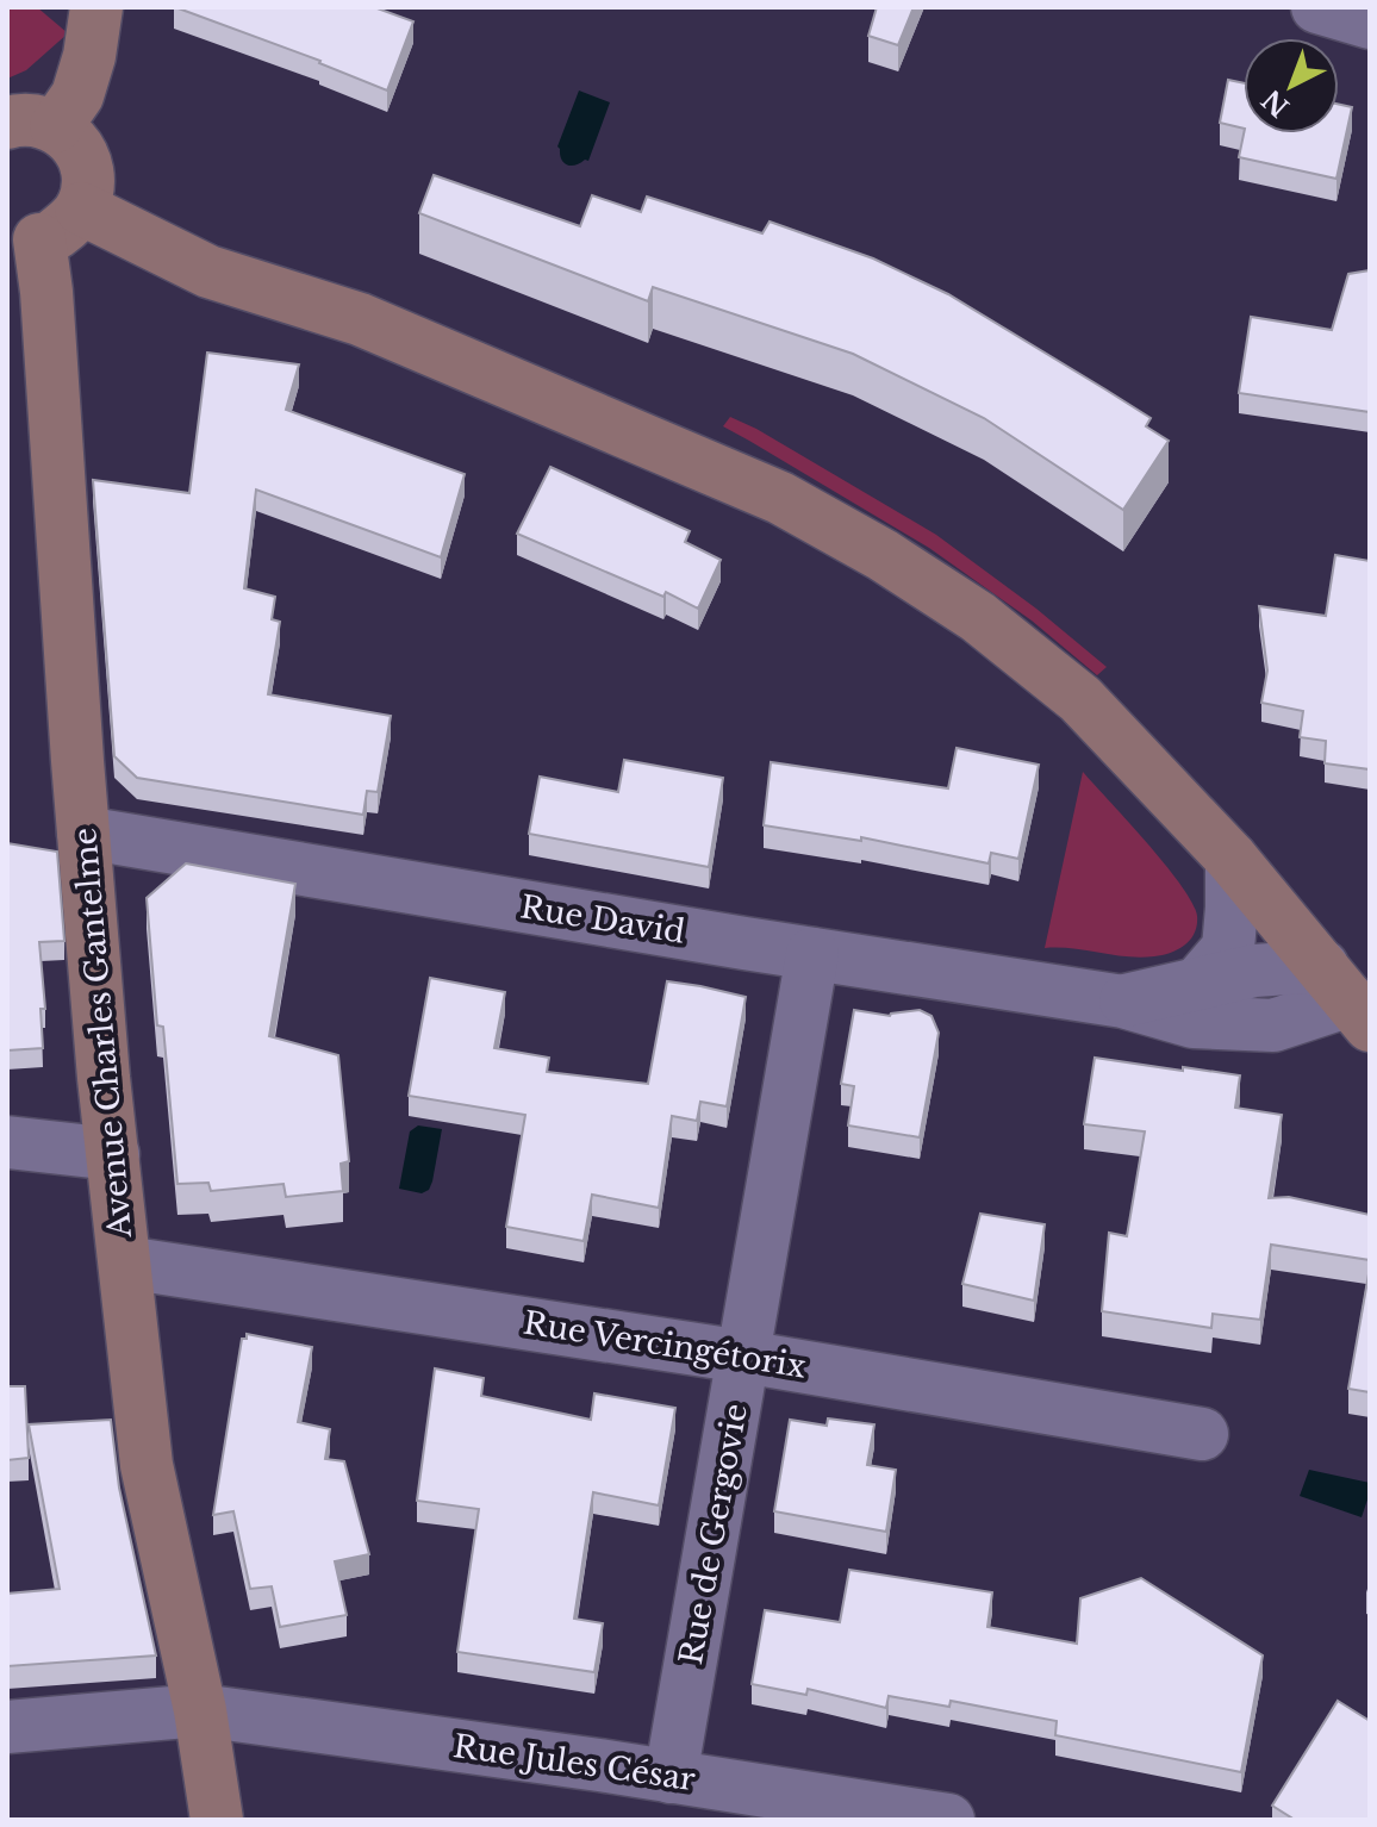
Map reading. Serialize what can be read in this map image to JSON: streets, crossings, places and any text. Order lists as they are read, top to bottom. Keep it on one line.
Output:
{"streets":{"street":["Rue David","Avenue Charles Gantelme","Rue Vercingétorix","Rue de Gergovie","Rue Jules César"]},"crossings":[["Rue David","Avenue Charles Gantelme"],["Rue David","Rue de Gergovie"],["Avenue Charles Gantelme","Rue Vercingétorix"],["Avenue Charles Gantelme","Rue Jules César"],["Rue Vercingétorix","Rue de Gergovie"],["Rue de Gergovie","Rue Jules César"]],"north":"bottom left"}
